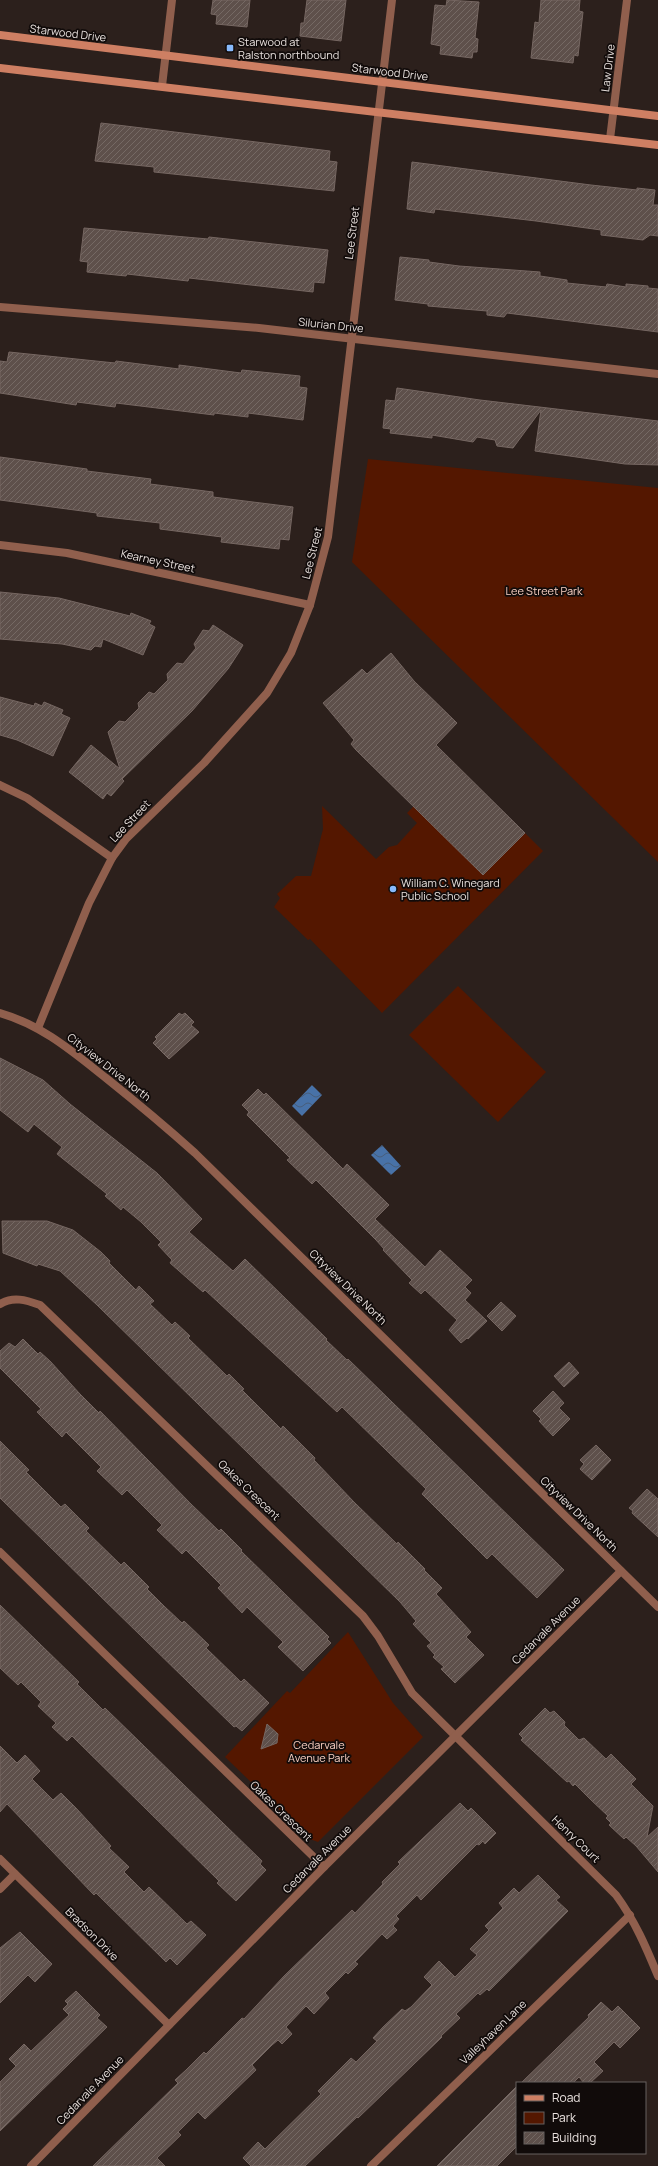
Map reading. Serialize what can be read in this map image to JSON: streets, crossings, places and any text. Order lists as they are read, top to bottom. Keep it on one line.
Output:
{"streets":{"street":["Starwood Drive","Law Drive","Lee Street","Silurian Drive","Kearney Street","Cityview Drive North","Oakes Crescent","Cedarvale Avenue","Henry Court","Bradson Drive","Valleyhaven Lane"]},"crossings":[["Starwood Drive","Law Drive"],["Starwood Drive","Lee Street"],["Lee Street","Silurian Drive"],["Lee Street","Kearney Street"],["Lee Street","Cityview Drive North"],["Cityview Drive North","Cedarvale Avenue"],["Oakes Crescent","Cedarvale Avenue"],["Oakes Crescent","Henry Court"],["Cedarvale Avenue","Henry Court"],["Cedarvale Avenue","Bradson Drive"],["Henry Court","Valleyhaven Lane"]],"parks":["Lee Street Park","Cedarvale Avenue Park"],"places":{"transit":["Starwood at Ralston northbound"],"other":["William C. Winegard Public School"]},"legend":["Road","Park","Building"]}
